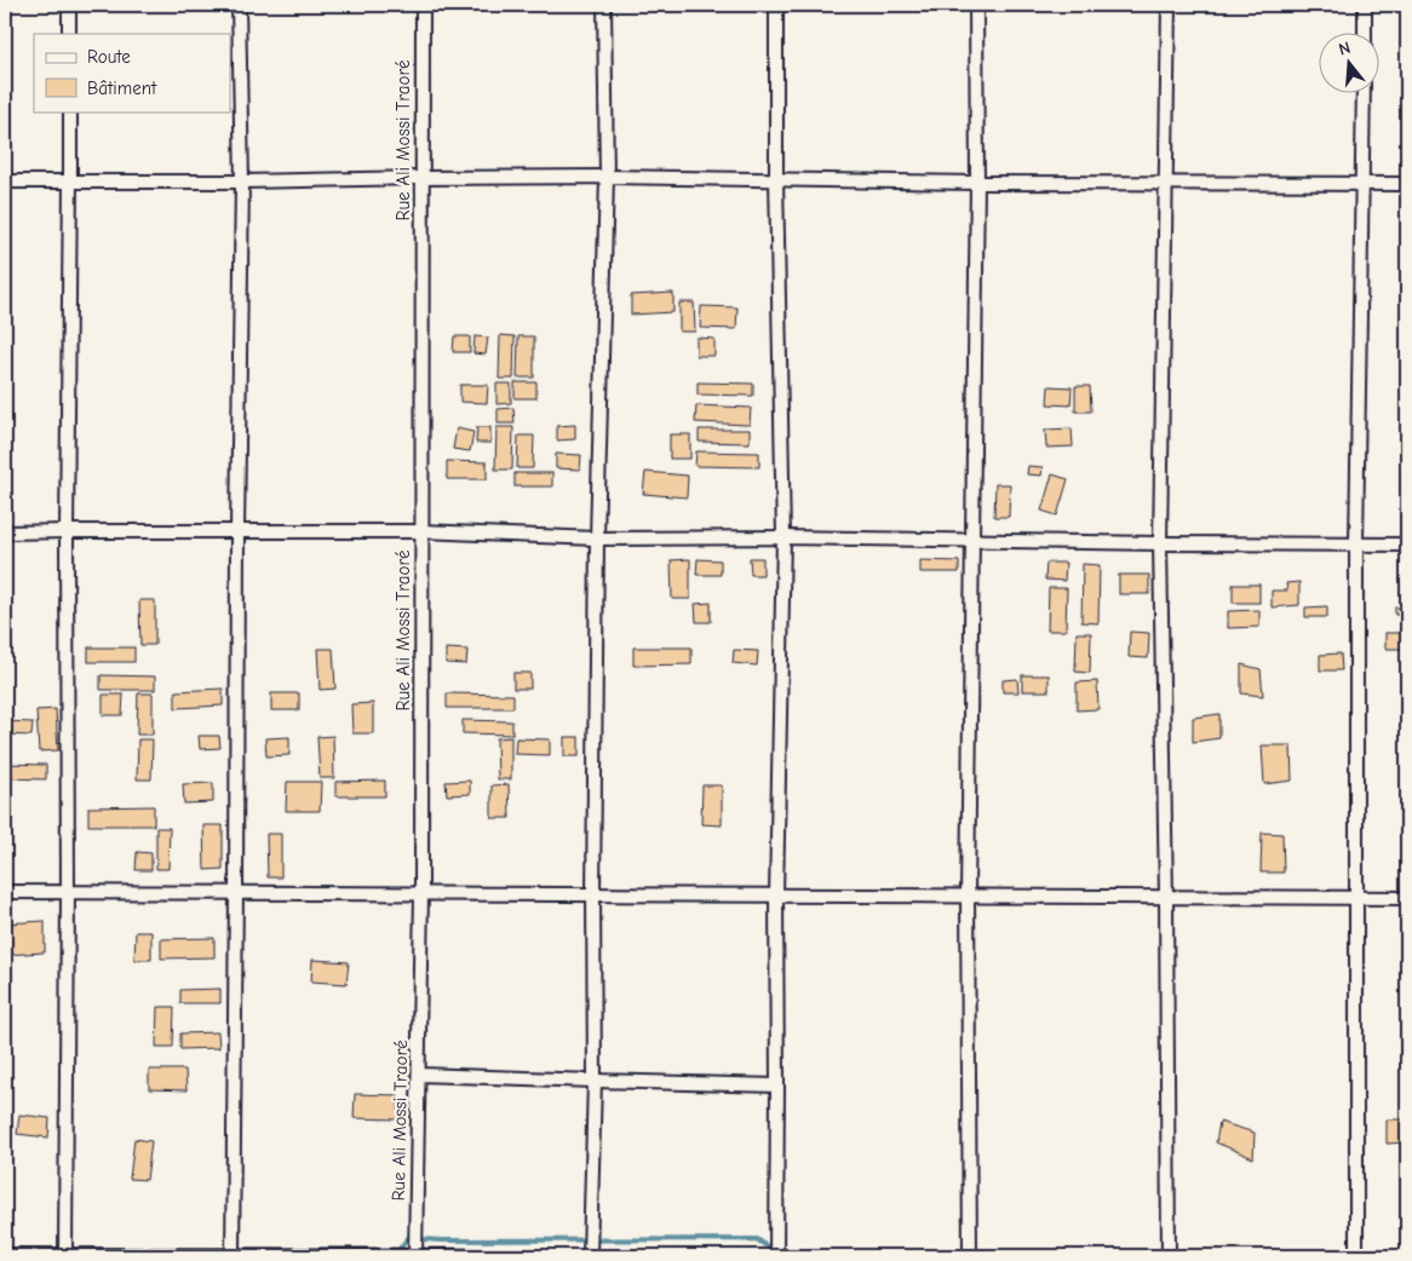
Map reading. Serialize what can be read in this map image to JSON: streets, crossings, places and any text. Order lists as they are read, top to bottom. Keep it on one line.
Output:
{"streets":{"street":["Rue Ali Mossi Traoré"]},"legend":["Route","Bâtiment"],"north":"top"}
